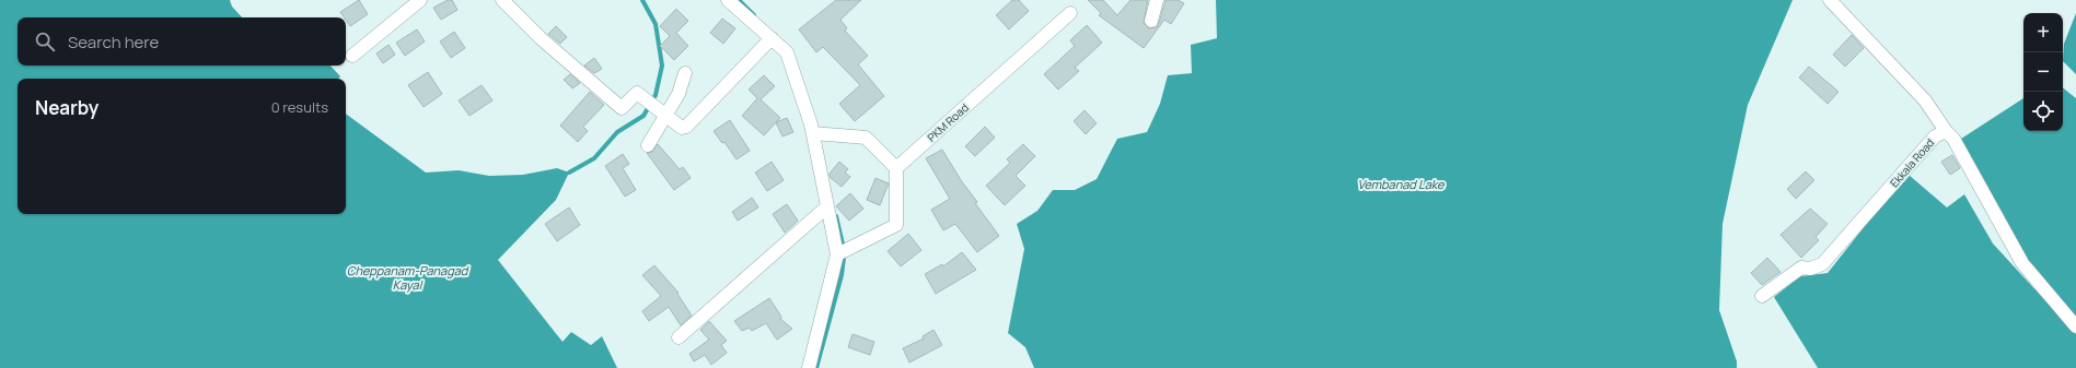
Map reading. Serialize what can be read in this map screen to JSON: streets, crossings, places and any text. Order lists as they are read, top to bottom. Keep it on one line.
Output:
{"streets":{"street":["PKM Road","Ekkala Road"]},"water":["Vembanad Lake","Cheppanam-Panagad Kayal"],"page":{"map_buttons":["+","−"],"search":"Search here","heading":["Nearby","0 results"]}}
